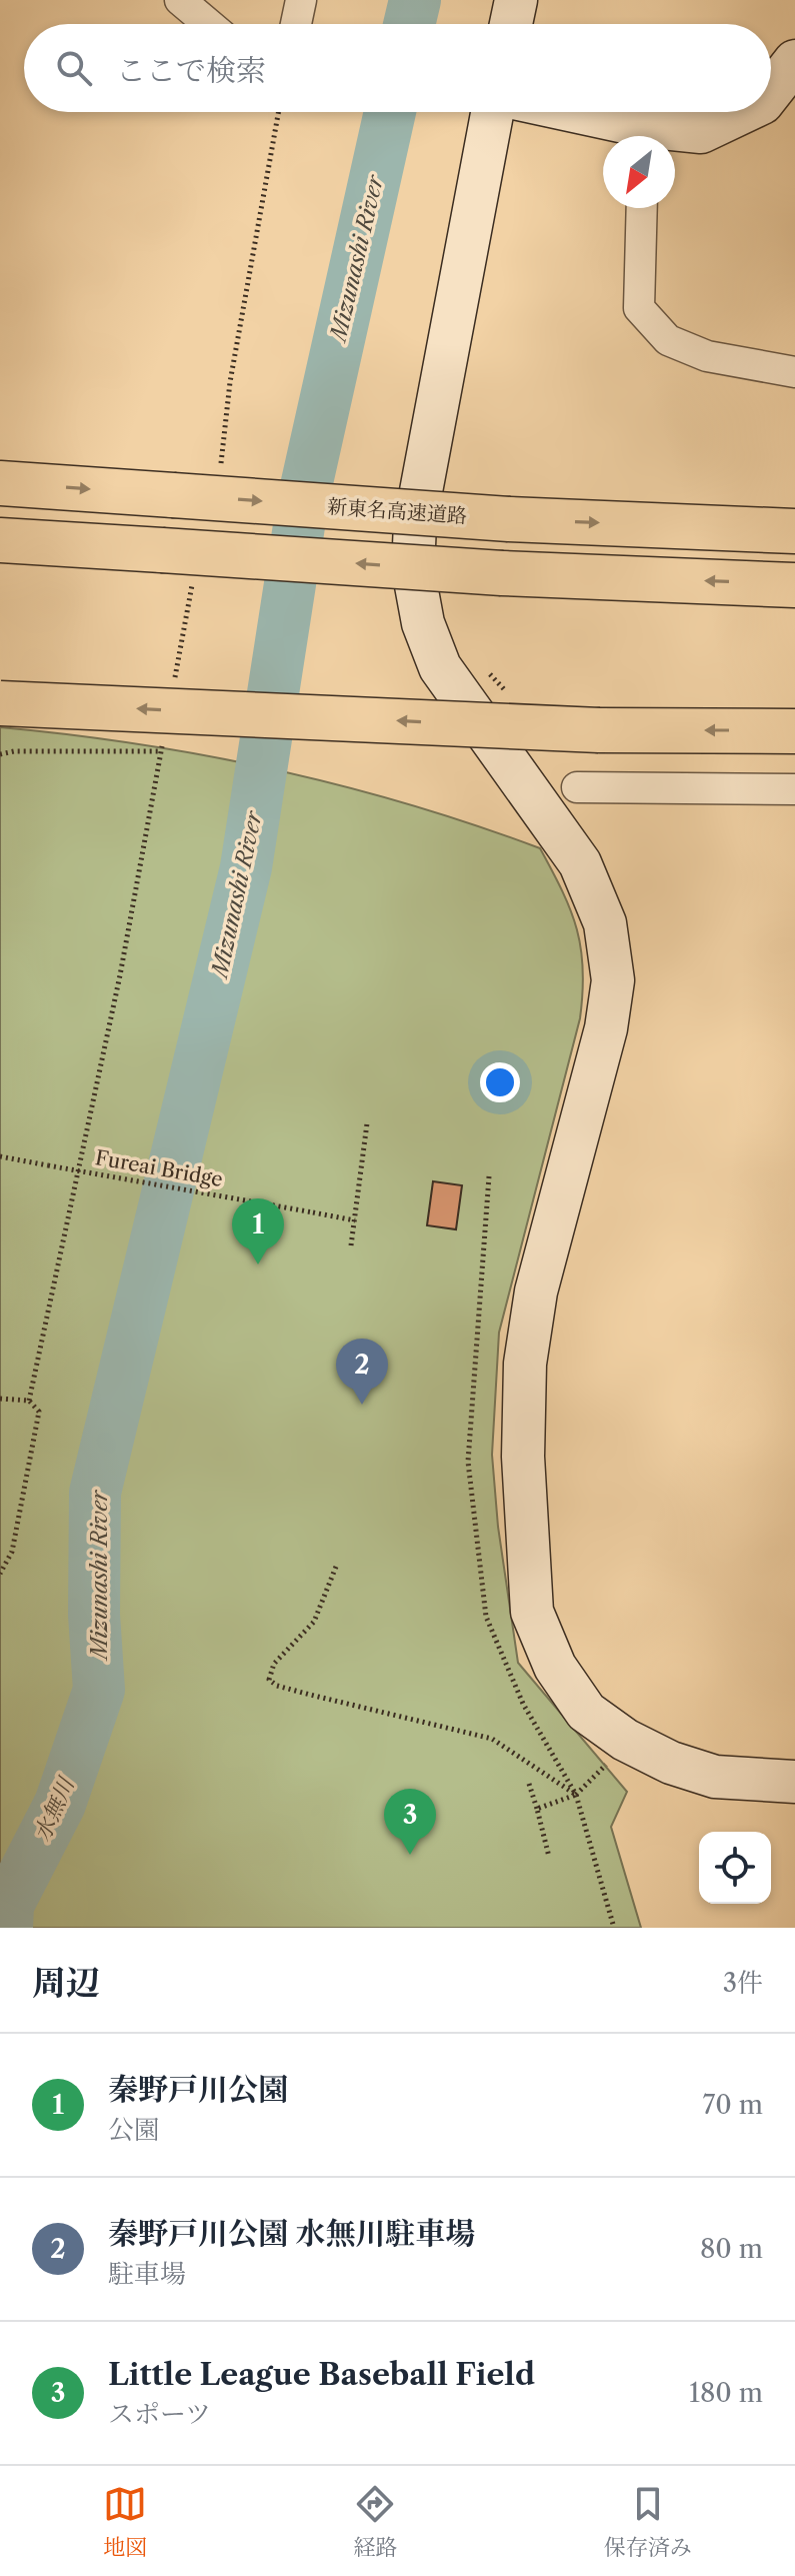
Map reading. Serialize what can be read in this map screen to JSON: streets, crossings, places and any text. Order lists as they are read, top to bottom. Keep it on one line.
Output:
{"streets":{"highway":["新東名高速道路"],"path":["Fureai Bridge"]},"water":["Mizunashi River","水無川"],"north":"bottom left","page":{"search":"ここで検索","pins":["1","2","3"],"heading":["周辺","3件"],"list":[{"mark":"1","name":"秦野戸川公園","note":"公園","value":"70 m"},{"mark":"2","name":"秦野戸川公園 水無川駐車場","note":"駐車場","value":"80 m"},{"mark":"3","name":"Little League Baseball Field","note":"スポーツ","value":"180 m"}],"nav":["地図","経路","保存済み"]}}
